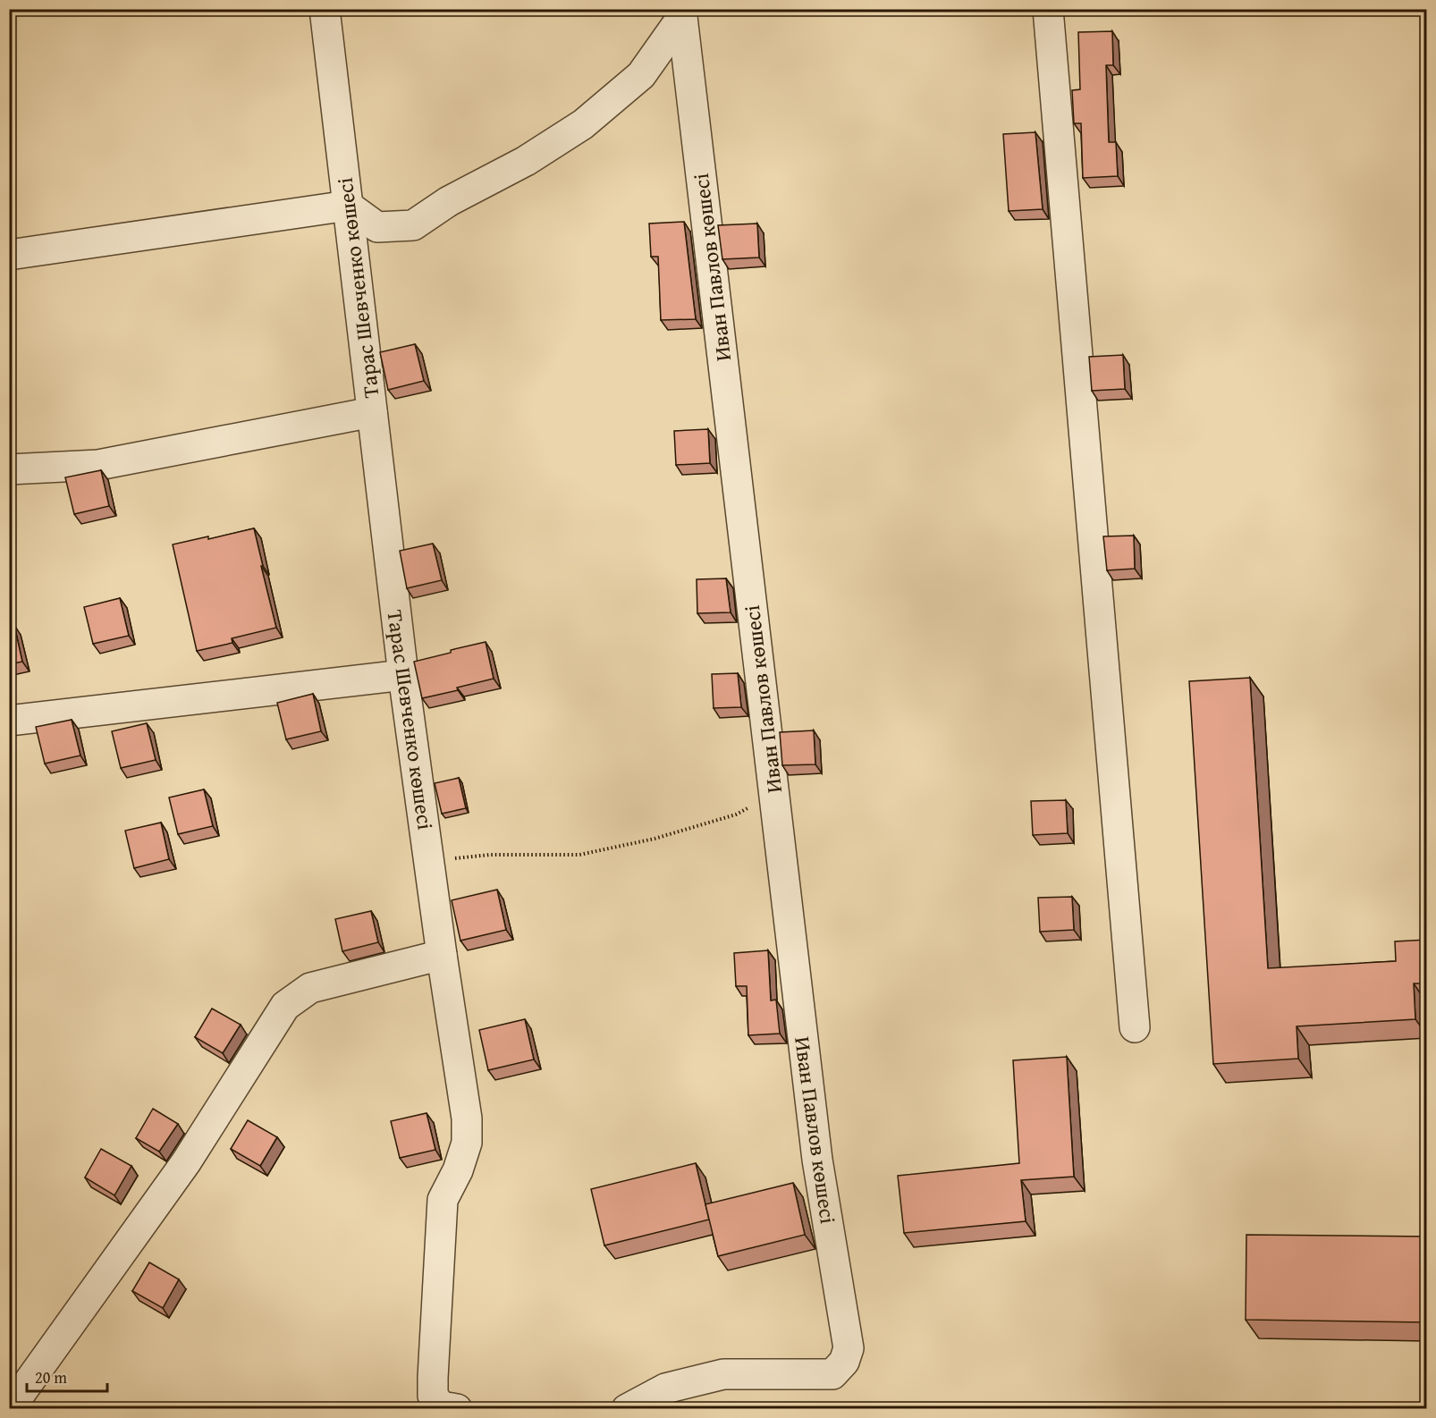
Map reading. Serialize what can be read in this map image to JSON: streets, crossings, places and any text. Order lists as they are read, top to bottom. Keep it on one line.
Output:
{"streets":{"street":["Иван Павлов көшесі","Тарас Шевченко көшесі"]},"crossings":[["Иван Павлов көшесі","Тарас Шевченко көшесі"]],"scale_bar":"20 m"}
